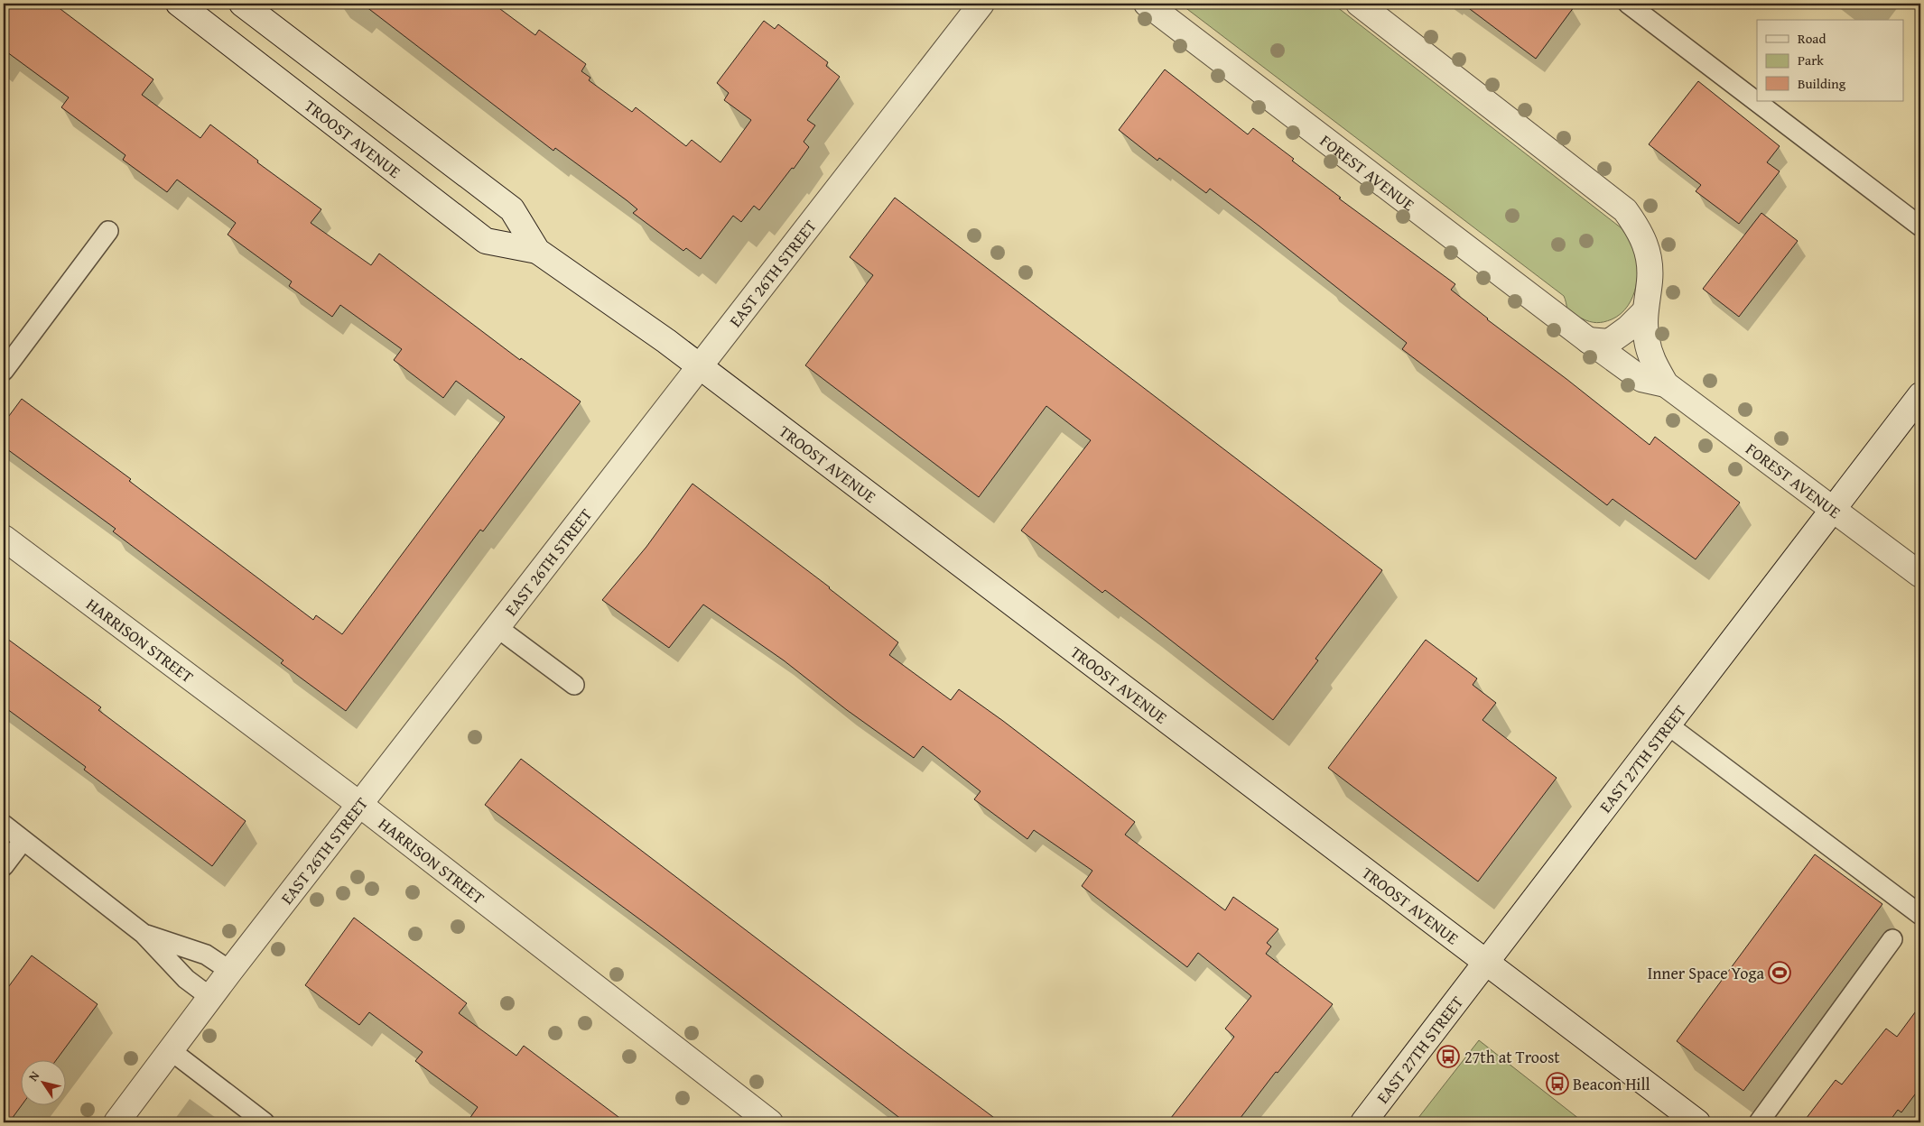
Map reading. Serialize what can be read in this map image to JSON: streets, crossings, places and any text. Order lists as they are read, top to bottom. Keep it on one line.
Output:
{"streets":{"street":["TROOST AVENUE","FOREST AVENUE","EAST 26TH STREET","HARRISON STREET","EAST 27TH STREET"]},"crossings":[["TROOST AVENUE","EAST 26TH STREET"],["TROOST AVENUE","EAST 27TH STREET"],["FOREST AVENUE","EAST 27TH STREET"],["EAST 26TH STREET","HARRISON STREET"]],"places":{"sports":["Inner Space Yoga"],"bus stop":["27th at Troost","Beacon Hill"]},"legend":["Road","Park","Building"],"north":"top left"}
